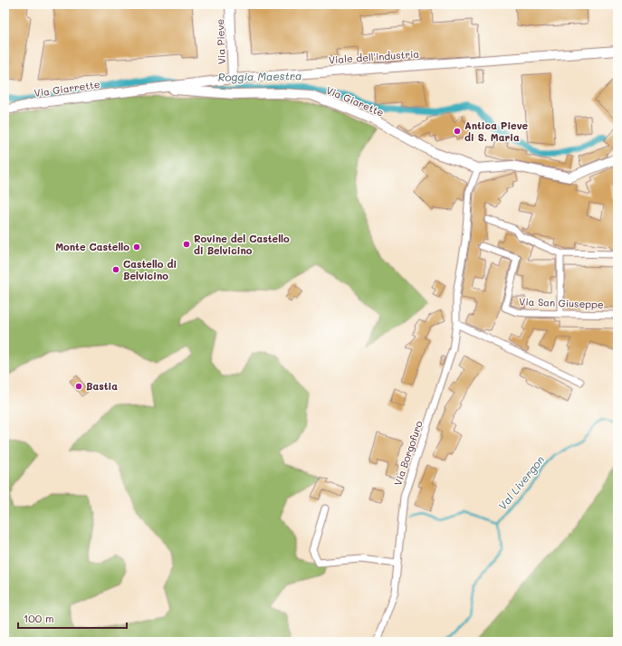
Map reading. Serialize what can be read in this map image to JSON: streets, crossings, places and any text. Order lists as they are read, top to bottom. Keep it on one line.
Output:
{"streets":{"street":["Via Pieve","Viale dell'industria","Via Giarrette","Via Giarette","Via San Giuseppe","Via Borgofuro"]},"crossings":[["Via Pieve","Viale dell'industria"],["Viale dell'industria","Via Giarrette"],["Viale dell'industria","Via Giarette"],["Via Giarette","Via Borgofuro"]],"water":["Roggia Maestra","Val Livergon"],"places":["Antica Pieve di S. Maria","Rovine del Castello di Belvicino","Monte Castello","Castello di Belvicino","Bastia"],"scale_bar":"100 m"}
